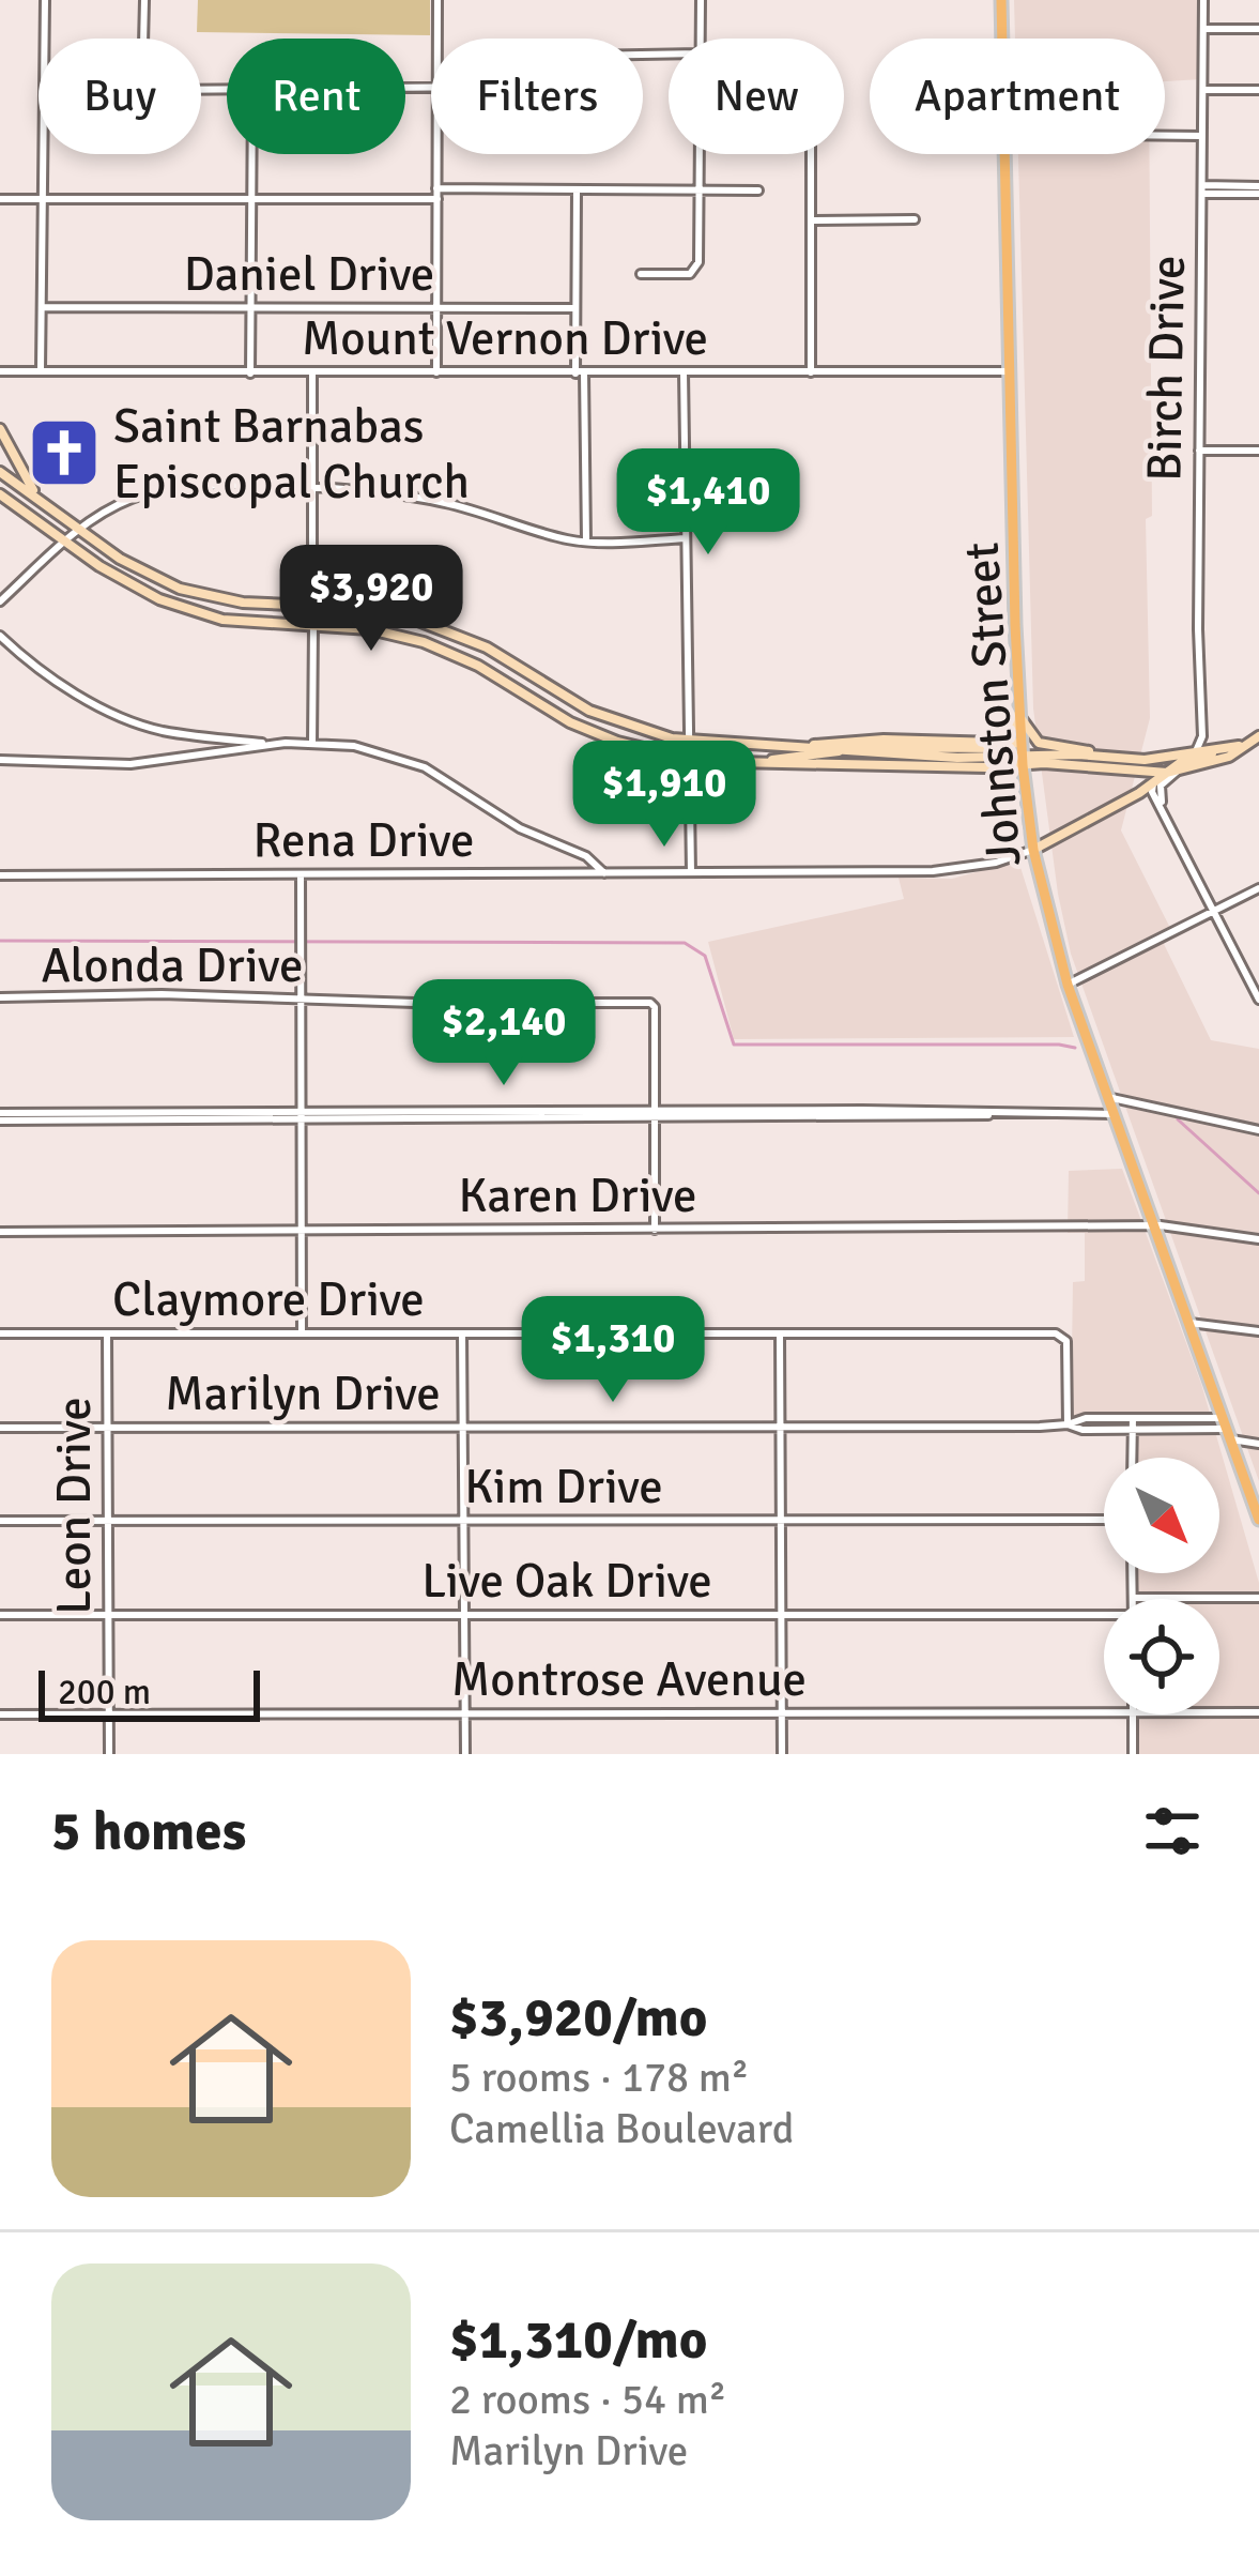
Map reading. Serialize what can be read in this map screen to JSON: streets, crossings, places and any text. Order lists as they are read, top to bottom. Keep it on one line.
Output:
{"streets":{"main road":["Johnston Street"],"street":["Daniel Drive","Mount Vernon Drive","Birch Drive","Rena Drive","Alonda Drive","Karen Drive","Claymore Drive","Marilyn Drive","Kim Drive","Leon Drive","Live Oak Drive","Montrose Avenue"]},"crossings":[["Mount Vernon Drive","Johnston Street"],["Johnston Street","Rena Drive"],["Johnston Street","Karen Drive"],["Johnston Street","Marilyn Drive"],["Claymore Drive","Marilyn Drive"],["Claymore Drive","Leon Drive"],["Marilyn Drive","Leon Drive"],["Kim Drive","Leon Drive"],["Leon Drive","Live Oak Drive"],["Leon Drive","Montrose Avenue"]],"places":{"church":["Saint Barnabas Episcopal Church"]},"scale_bar":"200 m","north":"bottom right","page":{"chip":["Buy","Rent","Filters","New","Apartment"],"price":["$1,410","$3,920","$1,910","$2,140","$1,310"],"scale":"200 m","heading":"5 homes","list":[{"name":"$3,920/mo","note":"5 rooms · 178 m² · Camellia Boulevard"},{"name":"$1,310/mo","note":"2 rooms · 54 m² · Marilyn Drive"}]}}
